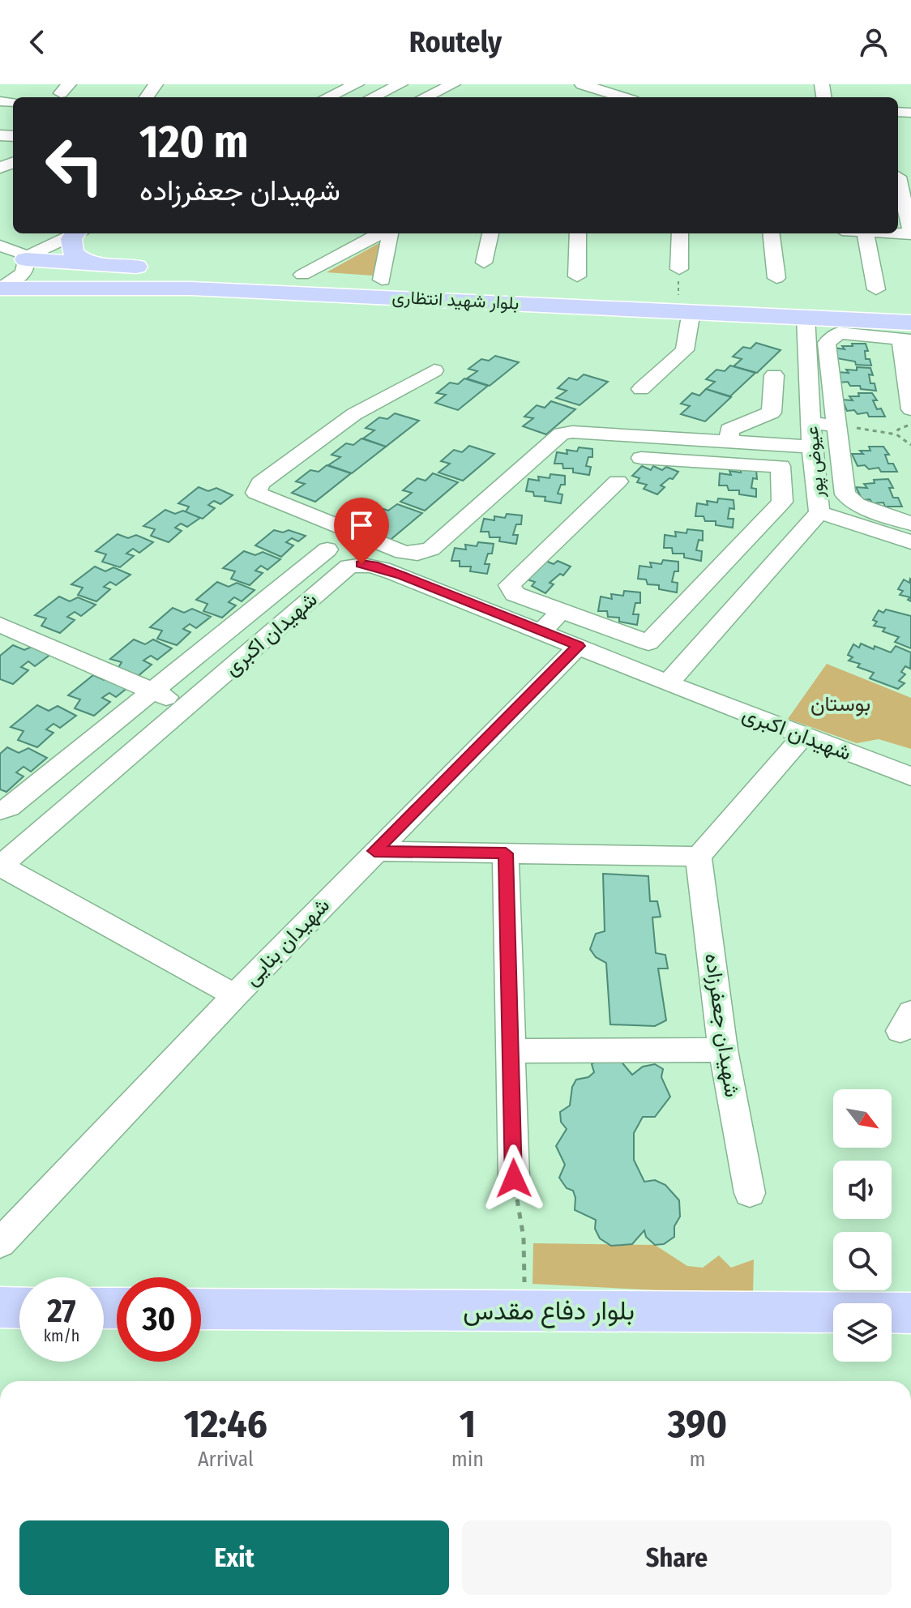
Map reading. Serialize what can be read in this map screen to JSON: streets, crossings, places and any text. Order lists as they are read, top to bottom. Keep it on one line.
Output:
{"streets":{"main road":["بلوار شهید انتظاری","بلوار دفاع مقدس"],"street":["عیوض پور","شهیدان اکبری","شهیدان بنایی","شهیدان جعفرزاده"]},"crossings":[["بلوار شهید انتظاری","عیوض پور"],["شهیدان اکبری","شهیدان بنایی"]],"parks":["بوستان"],"north":"bottom right","page":{"header":"Routely","turn":["120 m","شهیدان جعفرزاده"],"speed":"27 km/h","limit":"30","eta":["12:46","Arrival","1","min","390","m"],"buttons":["Exit","Share"]}}
